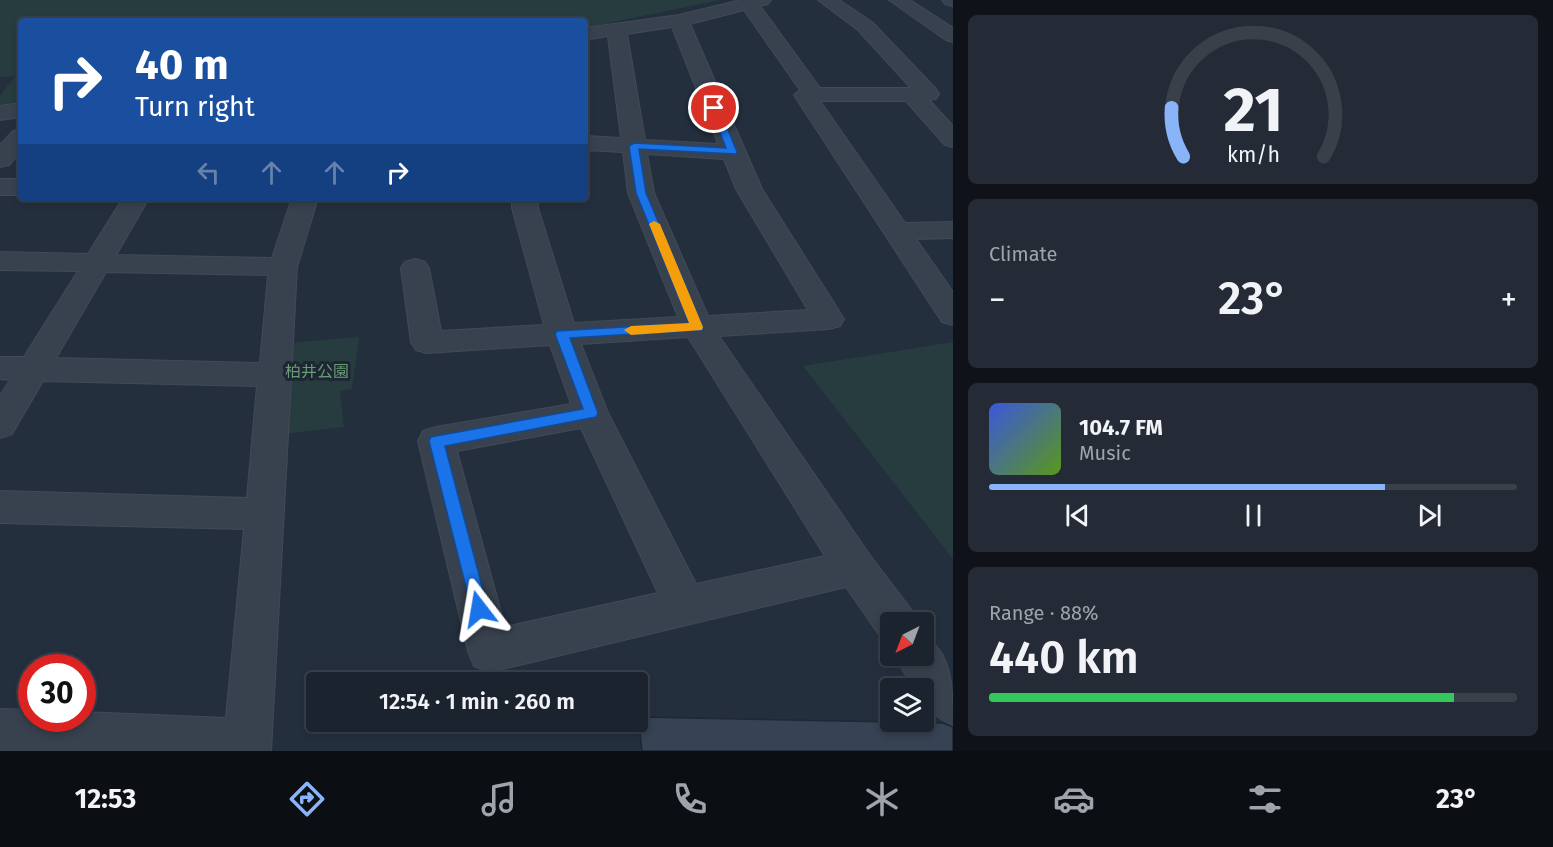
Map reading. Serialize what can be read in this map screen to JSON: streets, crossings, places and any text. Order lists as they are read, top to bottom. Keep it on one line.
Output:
{"parks":["柏井公園"],"north":"bottom left","page":{"turn":["40 m","Turn right"],"tile":["Climate",["Range · 88%","440 km"]],"heat":["−","23°","+"],"song":["104.7 FM","Music"],"limit":"30","trip":"12:54 · 1 min · 260 m","tabs":["12:53","23°"],"gauge":["21","km/h"]}}
